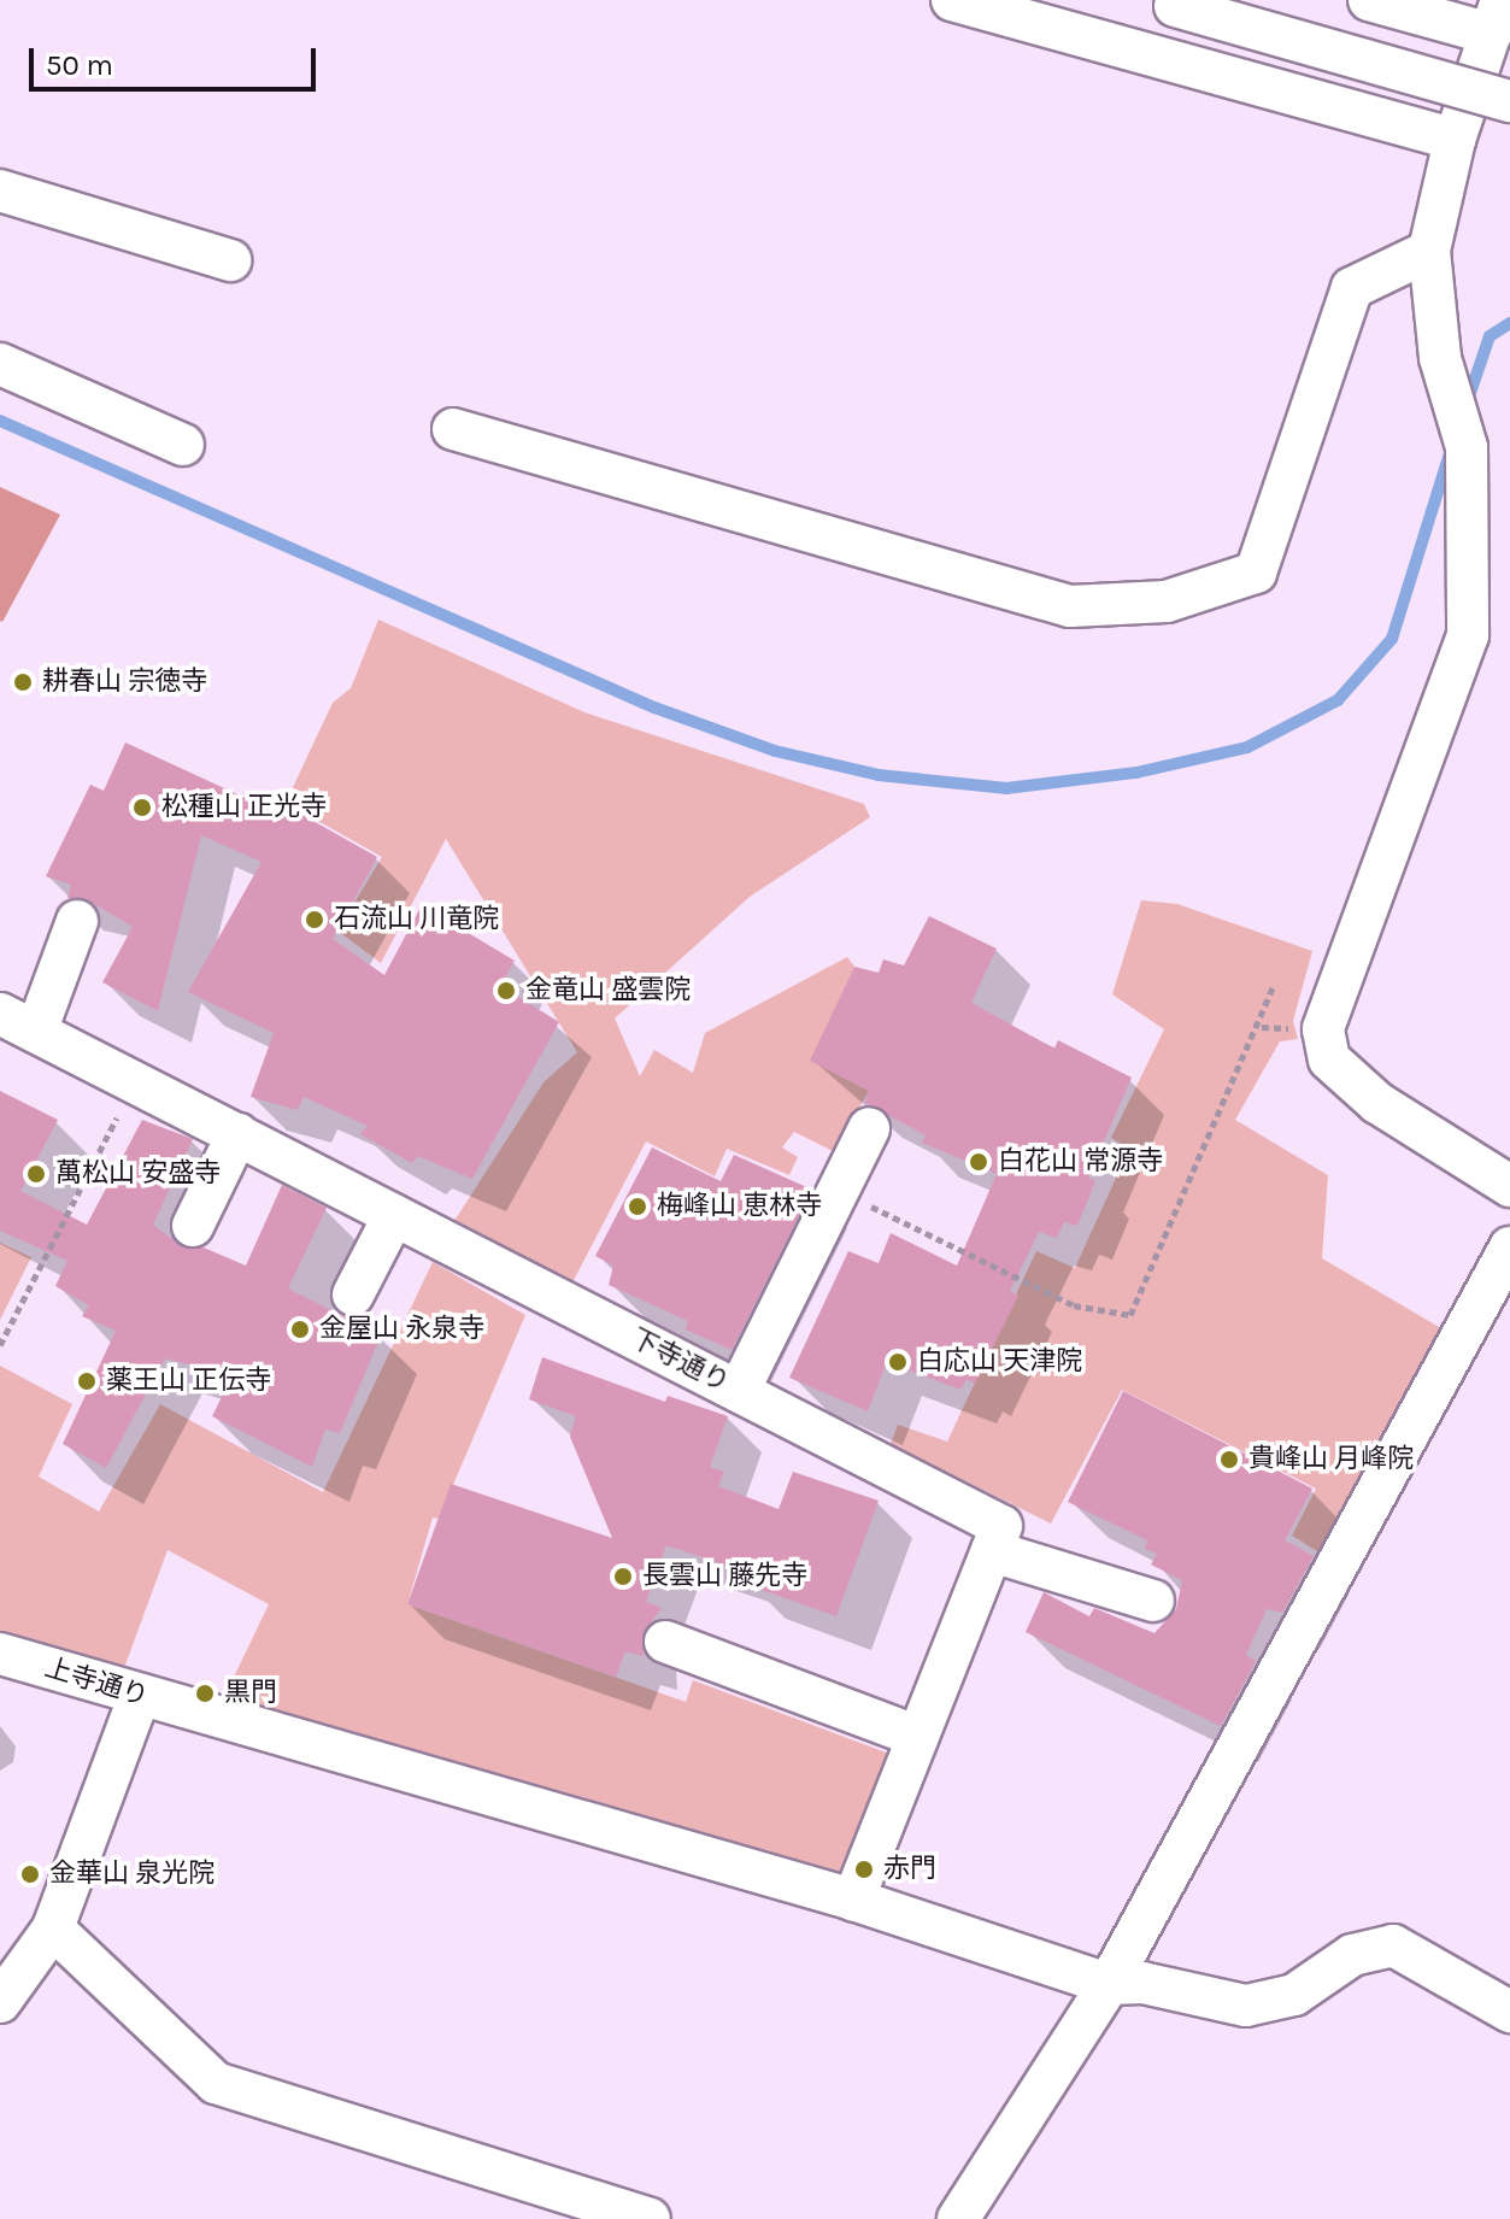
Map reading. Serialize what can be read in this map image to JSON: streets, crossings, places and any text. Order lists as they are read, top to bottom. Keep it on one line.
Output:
{"streets":{"street":["下寺通り","上寺通り"]},"places":["耕春山 宗徳寺","松種山 正光寺","石流山 川竜院","金竜山 盛雲院","白花山 常源寺","萬松山 安盛寺","梅峰山 恵林寺","金屋山 永泉寺","白応山 天津院","薬王山 正伝寺","貴峰山 月峰院","長雲山 藤先寺","黒門","赤門","金華山 泉光院"],"scale_bar":"50 m"}
